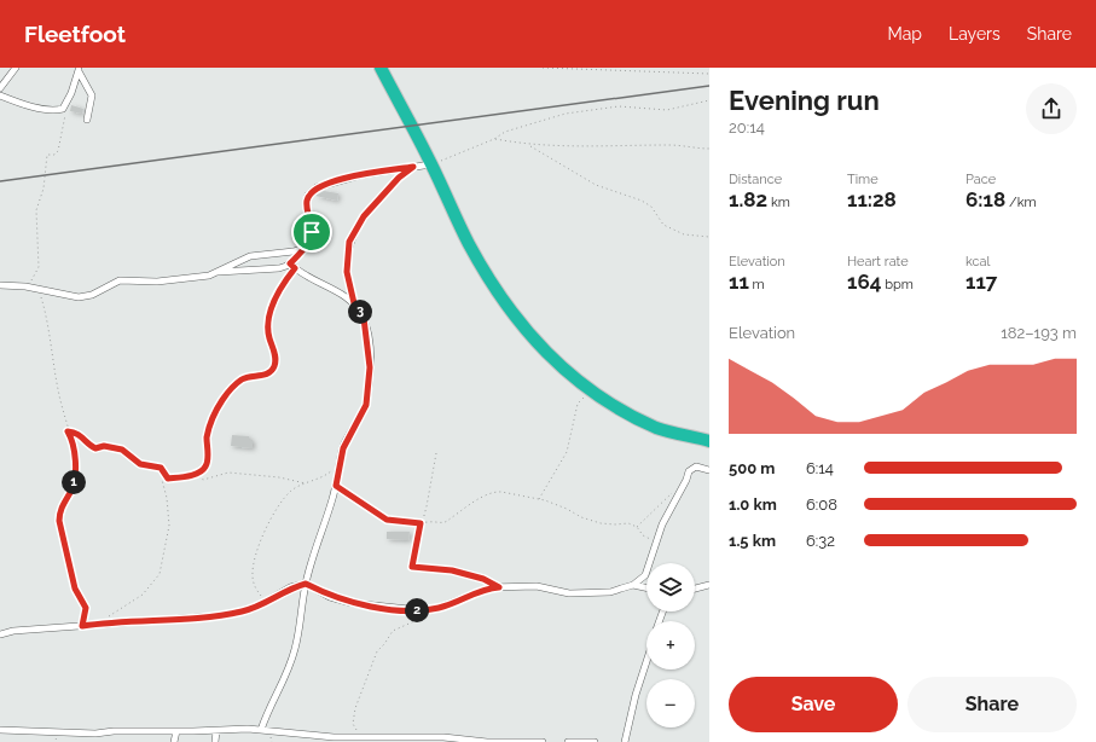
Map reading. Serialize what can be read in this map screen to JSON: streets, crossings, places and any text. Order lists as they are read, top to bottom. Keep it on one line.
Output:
{"page":{"header":"Fleetfoot","nav":["Map","Layers","Share"],"heading":["Evening run","20:14"],"stats":[["Distance","1.82 km"],["Time","11:28"],["Pace","6:18 /km"],["Elevation","11 m"],["Heart rate","164 bpm"],["kcal","117"]],"pins":["3","1","2"],"chart":["Elevation","182–193 m"],"list":[{"name":"500 m","note":"6:14"},{"name":"1.0 km","note":"6:08"},{"name":"1.5 km","note":"6:32"}],"map_buttons":["+","−"],"buttons":["Save","Share"]}}
